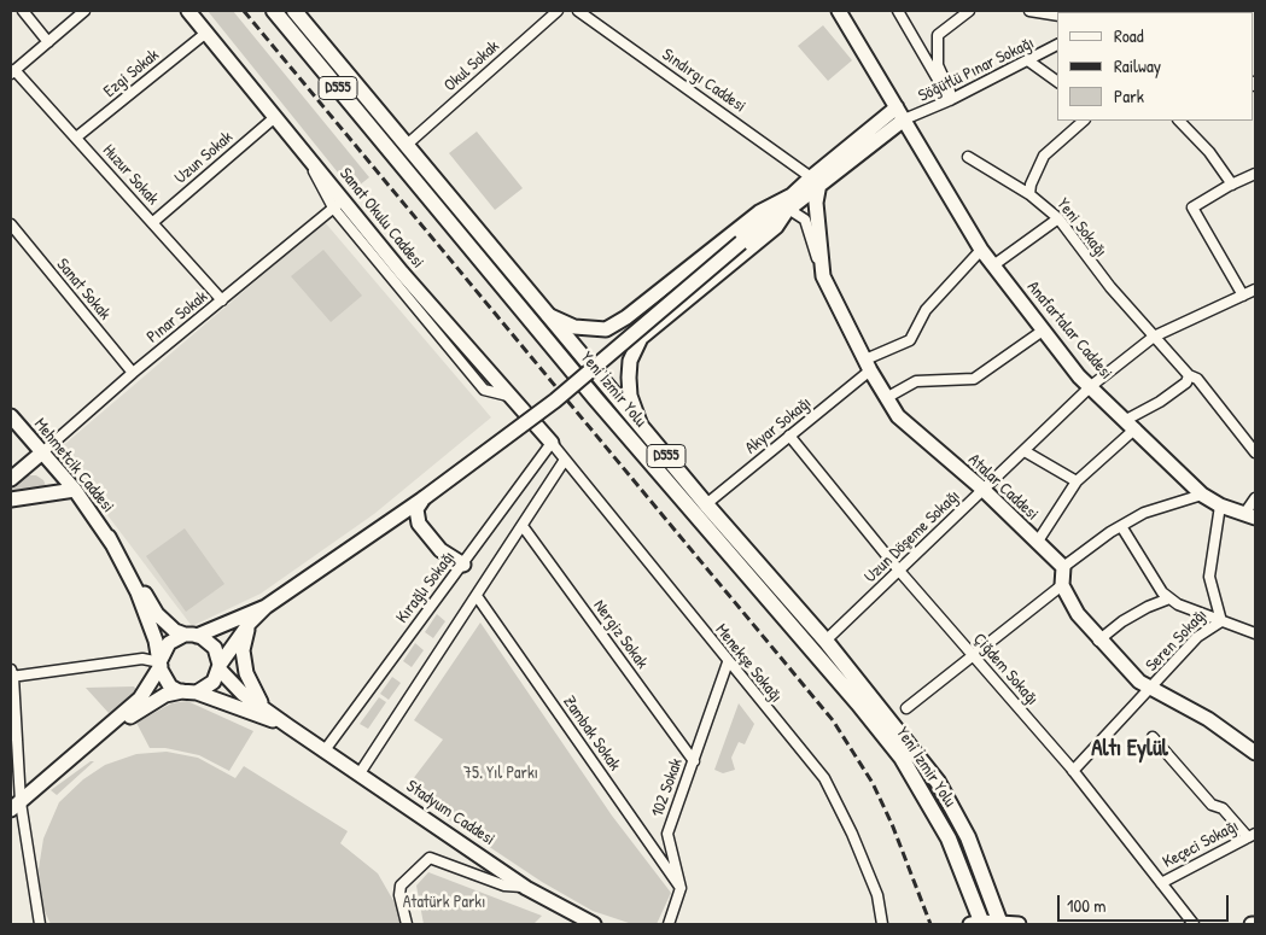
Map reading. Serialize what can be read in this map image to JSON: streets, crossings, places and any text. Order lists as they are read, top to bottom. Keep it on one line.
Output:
{"streets":{"highway":["D555","Yeni İzmir Yolu"],"main road":["Sanat Okulu Caddesi","Anafartalar Caddesi","Mehmetcik Caddesi","Atalar Caddesi","Stadyum Caddesi"],"street":["Okul Sokak","Söğütlü Pınar Sokağı","Ezgi Sokak","Sındırgı Caddesi","Uzun Sokak","Huzur Sokak","Yeni Sokağı","Sanat Sokak","Pınar Sokak","Akyar Sokağı","Uzun Döşeme Sokağı","Kırağlı Sokağı","Nergiz Sokak","Seren Sokağı","Menekşe Sokağı","Çiğdem Sokağı","Zambak Sokak","102 Sokak","Keçeci Sokağı"]},"crossings":[["Okul Sokak","Yeni İzmir Yolu"],["Söğütlü Pınar Sokağı","Anafartalar Caddesi"],["Ezgi Sokak","Huzur Sokak"],["Ezgi Sokak","Sanat Okulu Caddesi"],["Sındırgı Caddesi","Atalar Caddesi"],["Uzun Sokak","Huzur Sokak"],["Uzun Sokak","Sanat Okulu Caddesi"],["Huzur Sokak","Pınar Sokak"],["Sanat Okulu Caddesi","Pınar Sokak"],["Sanat Okulu Caddesi","Kırağlı Sokağı"],["Sanat Okulu Caddesi","Menekşe Sokağı"],["Yeni Sokağı","Uzun Döşeme Sokağı"],["Sanat Sokak","Pınar Sokak"],["Pınar Sokak","Mehmetcik Caddesi"],["Anafartalar Caddesi","Akyar Sokağı"],["Anafartalar Caddesi","Uzun Döşeme Sokağı"],["Anafartalar Caddesi","Seren Sokağı"],["Yeni İzmir Yolu","Akyar Sokağı"],["Yeni İzmir Yolu","Uzun Döşeme Sokağı"],["Akyar Sokağı","Atalar Caddesi"],["Akyar Sokağı","Çiğdem Sokağı"],["Atalar Caddesi","Uzun Döşeme Sokağı"],["Uzun Döşeme Sokağı","Çiğdem Sokağı"],["Kırağlı Sokağı","Menekşe Sokağı"],["Kırağlı Sokağı","Stadyum Caddesi"],["Nergiz Sokak","102 Sokak"],["Seren Sokağı","Çiğdem Sokağı"],["Menekşe Sokağı","102 Sokak"],["Çiğdem Sokağı","Keçeci Sokağı"],["Zambak Sokak","102 Sokak"]],"districts":["Altı Eylül"],"parks":["75. Yıl Parkı","Atatürk Parkı"],"legend":["Road","Railway","Park"],"scale_bar":"100 m"}
